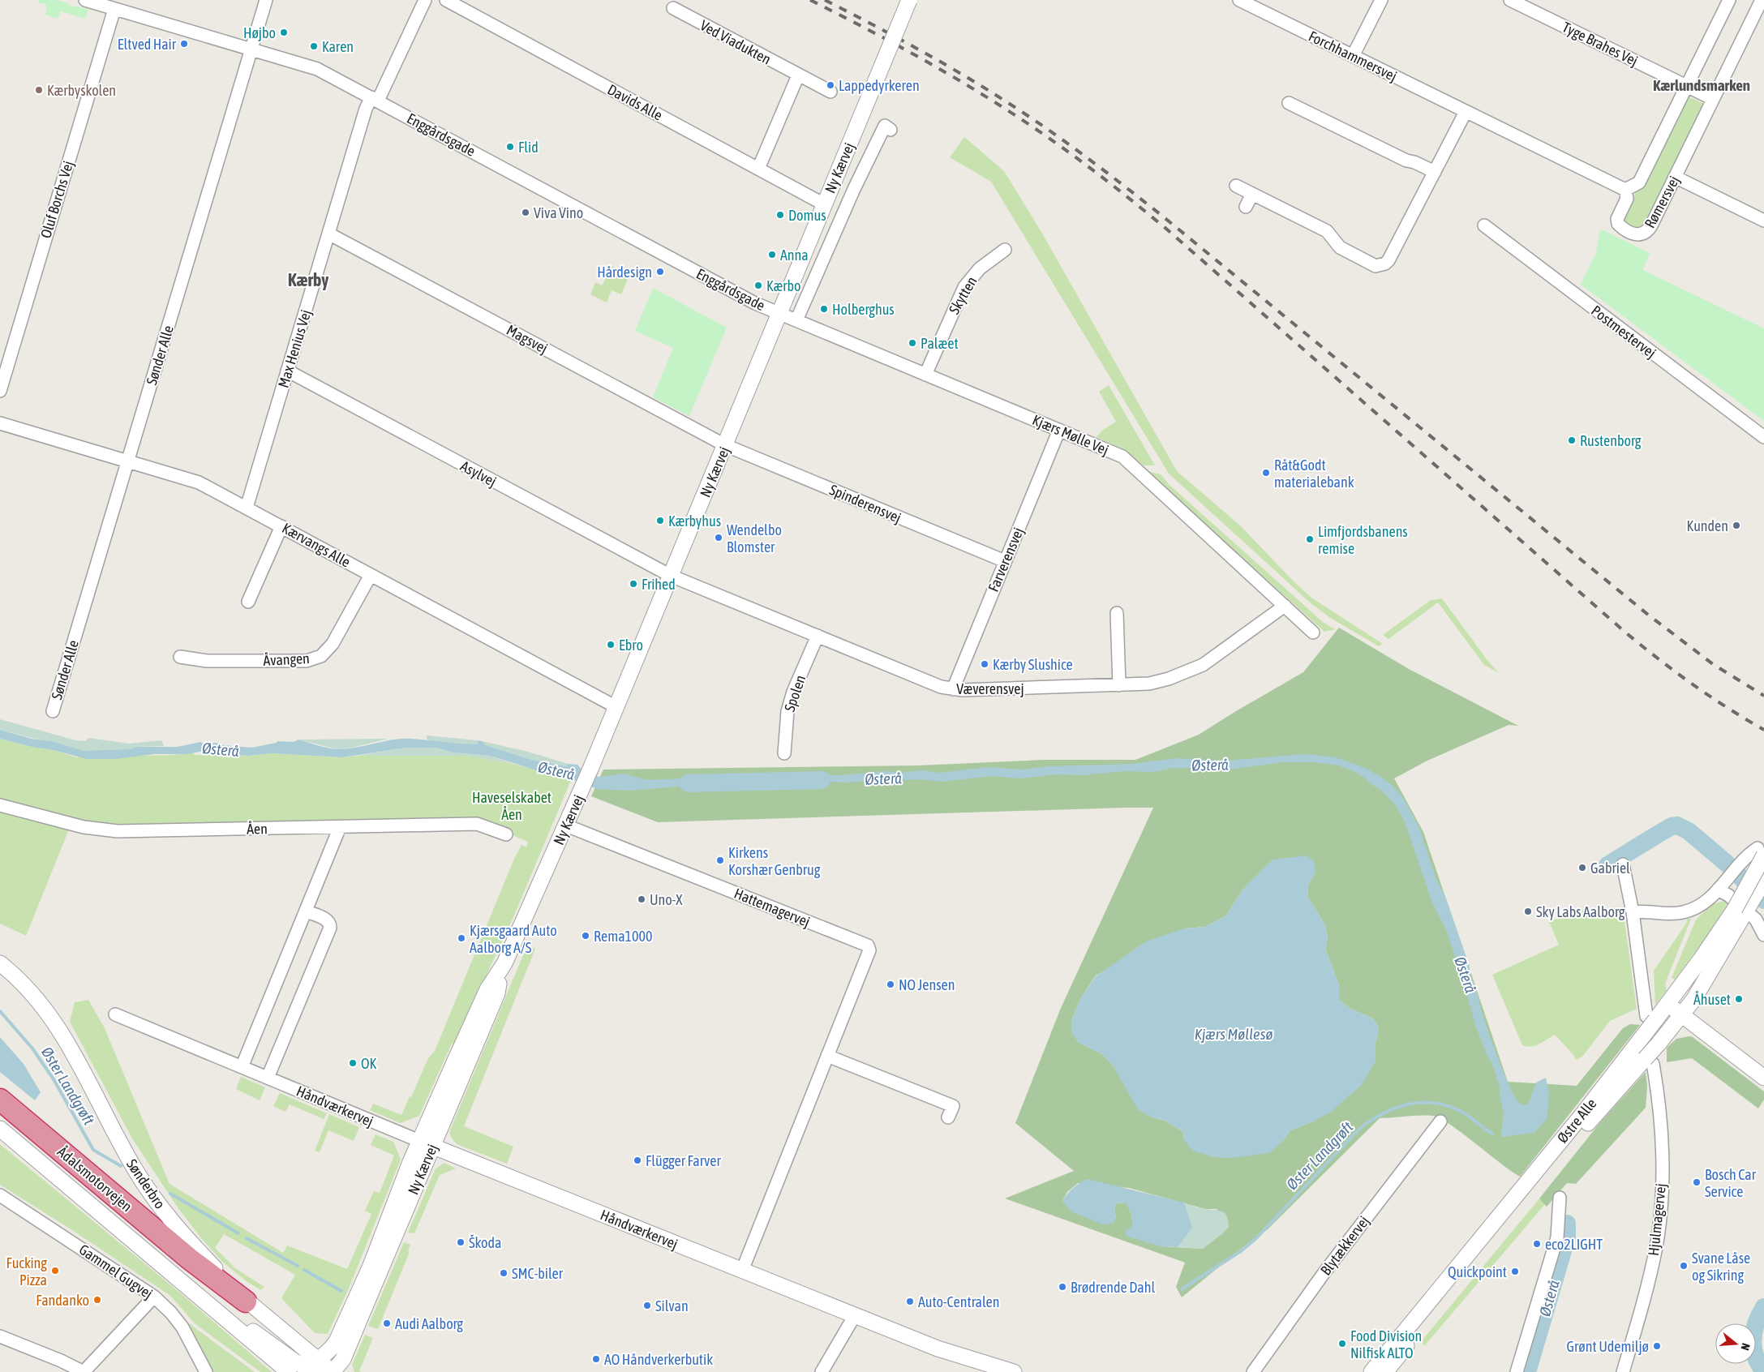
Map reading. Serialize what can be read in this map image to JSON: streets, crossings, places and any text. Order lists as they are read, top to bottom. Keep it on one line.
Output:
{"streets":{"highway":["Ådalsmotorvejen"],"street":["Ved Viadukten","Tyge Brahes Vej","Forchhammersvej","Davids Alle","Enggårdsgade","Ny Kærvej","Oluf Borchs Vej","Rømersvej","Skytten","Postmestervej","Magsvej","Max Henius Vej","Sønder Alle","Kjærs Mølle Vej","Asylvej","Spinderensvej","Kærvangs Alle","Farverensvej","Åvangen","Væverensvej","Spolen","Åen","Hattemagervej","Håndværkervej","Østre Alle","Sønderbro","Hjulmagervej","Blytækkervej","Gammel Gugvej"]},"crossings":[["Tyge Brahes Vej","Rømersvej"],["Forchhammersvej","Rømersvej"],["Davids Alle","Ny Kærvej"],["Enggårdsgade","Ny Kærvej"],["Enggårdsgade","Oluf Borchs Vej"],["Enggårdsgade","Max Henius Vej"],["Enggårdsgade","Sønder Alle"],["Enggårdsgade","Kjærs Mølle Vej"],["Ny Kærvej","Magsvej"],["Ny Kærvej","Kjærs Mølle Vej"],["Ny Kærvej","Asylvej"],["Ny Kærvej","Spinderensvej"],["Ny Kærvej","Kærvangs Alle"],["Ny Kærvej","Væverensvej"],["Ny Kærvej","Hattemagervej"],["Ny Kærvej","Håndværkervej"],["Ny Kærvej","Sønderbro"],["Skytten","Kjærs Mølle Vej"],["Magsvej","Max Henius Vej"],["Magsvej","Spinderensvej"],["Max Henius Vej","Asylvej"],["Max Henius Vej","Kærvangs Alle"],["Sønder Alle","Kærvangs Alle"],["Kjærs Mølle Vej","Farverensvej"],["Kjærs Mølle Vej","Væverensvej"],["Asylvej","Væverensvej"],["Spinderensvej","Farverensvej"],["Kærvangs Alle","Åvangen"],["Farverensvej","Væverensvej"],["Væverensvej","Spolen"],["Hattemagervej","Håndværkervej"],["Østre Alle","Hjulmagervej"],["Ådalsmotorvejen","Sønderbro"]],"districts":["Kærlundsmarken","Kærby"],"water":["Østerå","Kjærs Møllesø","Øster Landgrøft"],"parks":["Haveselskabet Åen"],"places":["Højbo","Eltved Hair","Karen","Lappedyrkeren","Kærbyskolen","Flid","Viva Vino","Domus","Anna","Hårdesign","Kærbo","Holberghus","Palæet","Rustenborg","Råt&Godt materialebank","Kærbyhus","Kunden","Wendelbo Blomster","Limfjordsbanens remise","Frihed","Ebro","Kærby Slushice","Kirkens Korshær Genbrug","Gabriel","Uno-X","Sky Labs Aalborg","Rema1000","Kjærsgaard Auto Aalborg A/S","NO Jensen","Åhuset","OK","Flügger Farver","Bosch Car Service","Škoda","eco2LIGHT","Svane Låse og Sikring","Fucking Pizza","Quickpoint","SMC-biler","Brødrende Dahl","Fandanko","Auto-Centralen","Silvan","Audi Aalborg","Food Division Nilfisk ALTO","Grønt Udemiljø","AO Håndverkerbutik"],"north":"right"}
